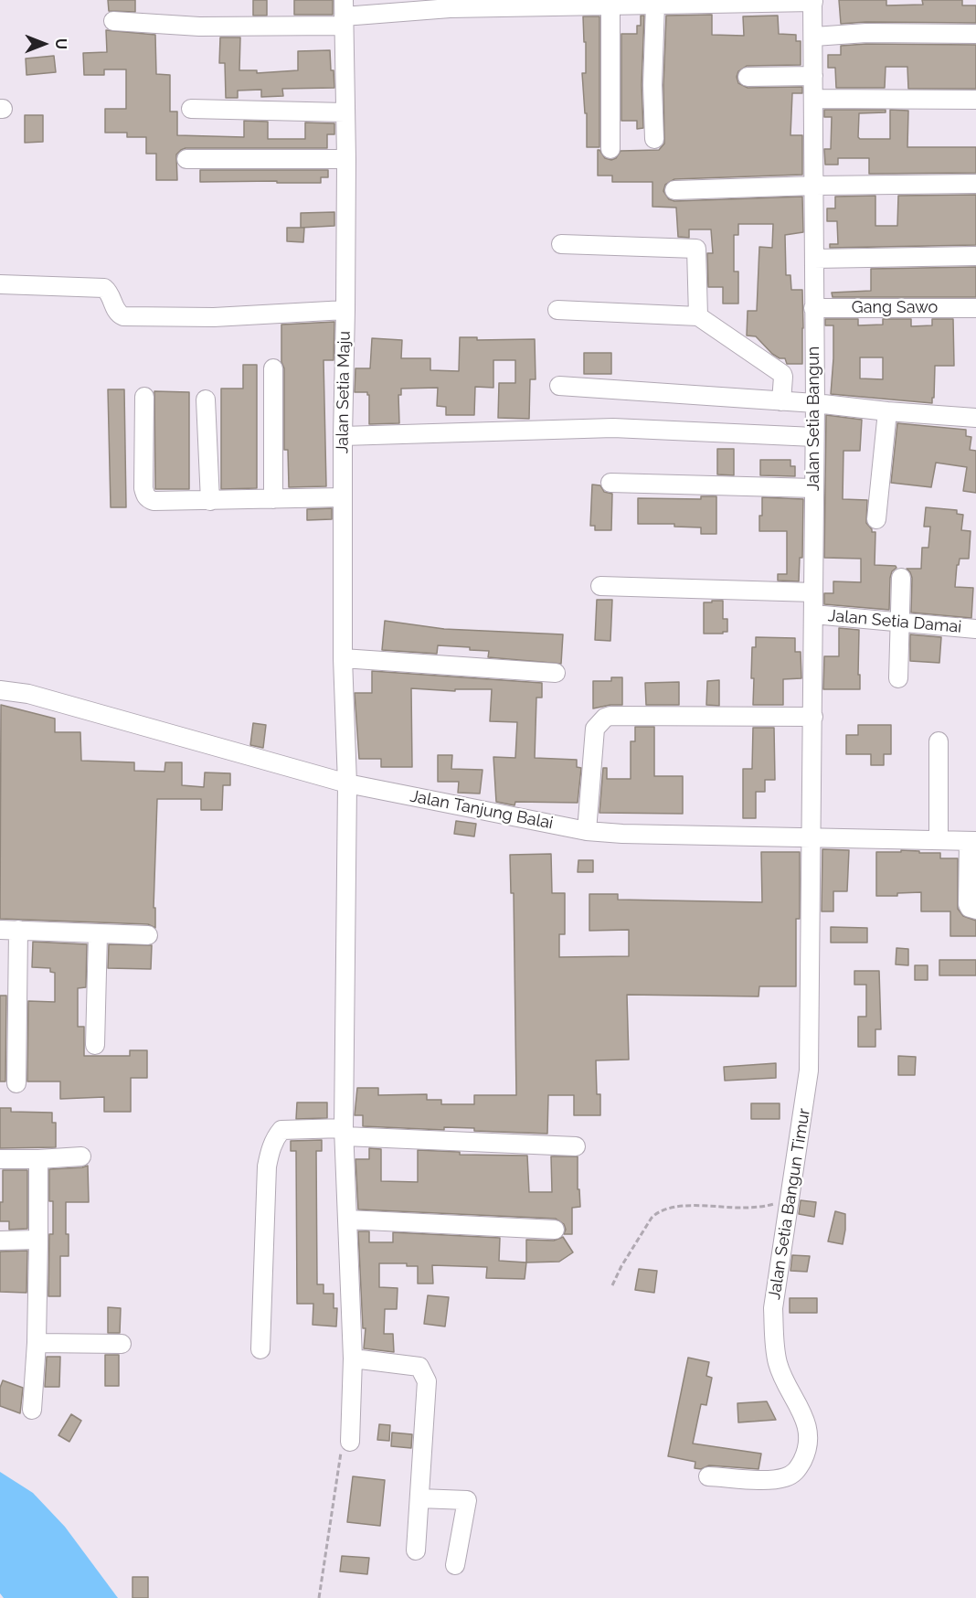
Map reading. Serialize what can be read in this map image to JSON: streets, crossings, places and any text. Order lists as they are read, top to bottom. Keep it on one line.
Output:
{"streets":{"street":["Gang Sawo","Jalan Setia Maju","Jalan Setia Bangun","Jalan Setia Damai","Jalan Tanjung Balai","Jalan Setia Bangun Timur"]},"crossings":[["Gang Sawo","Jalan Setia Bangun"],["Jalan Setia Maju","Jalan Tanjung Balai"],["Jalan Setia Bangun","Jalan Setia Damai"],["Jalan Setia Bangun","Jalan Tanjung Balai"],["Jalan Setia Bangun","Jalan Setia Bangun Timur"],["Jalan Tanjung Balai","Jalan Setia Bangun Timur"]],"north":"right"}
